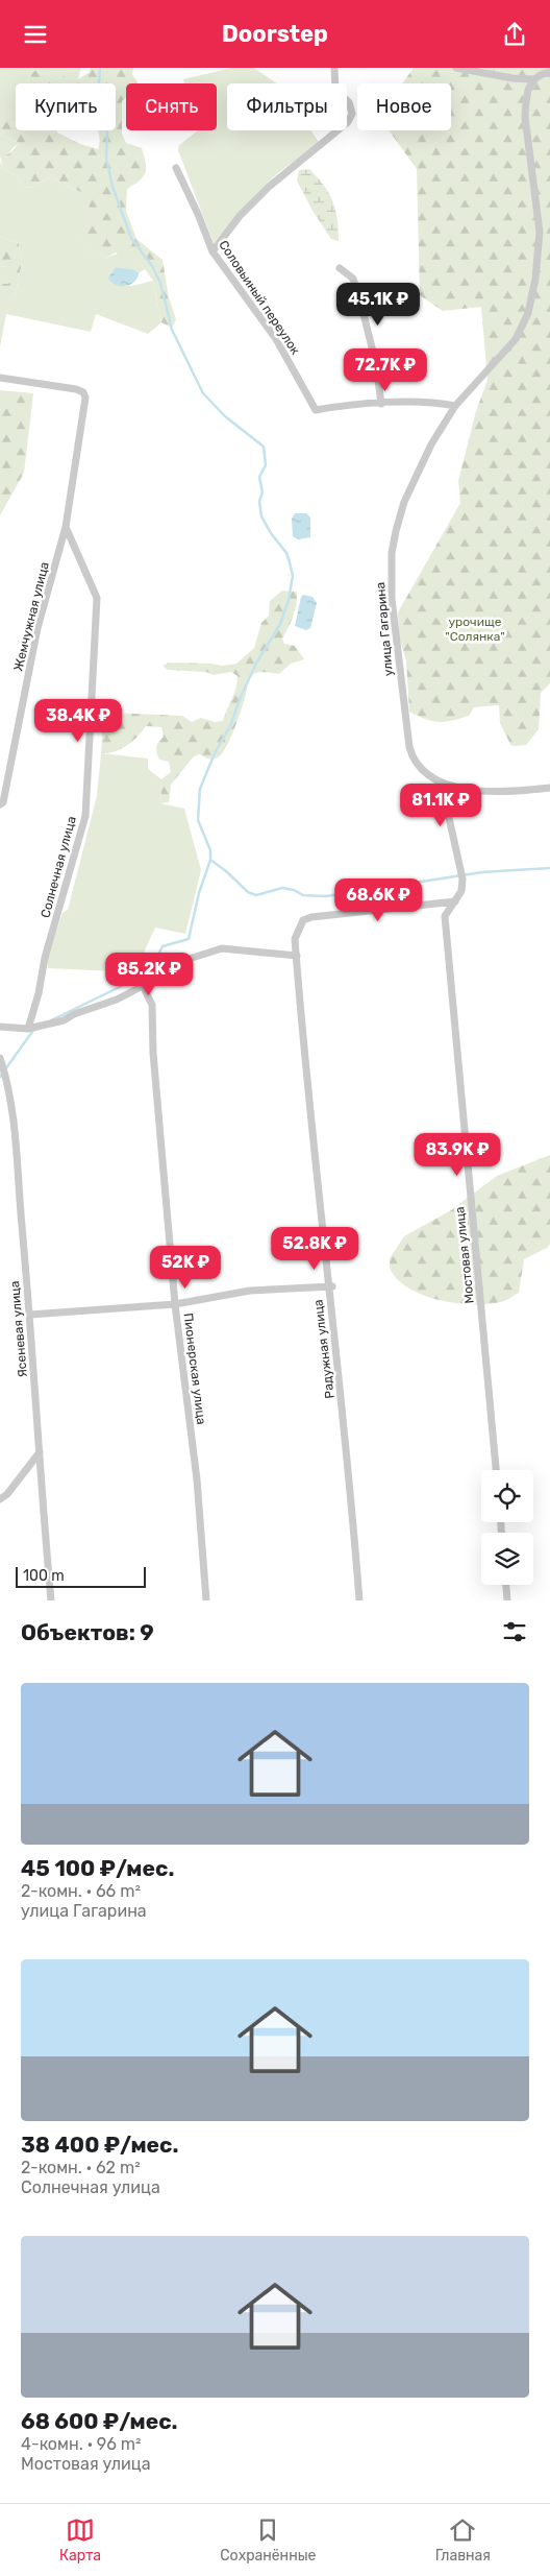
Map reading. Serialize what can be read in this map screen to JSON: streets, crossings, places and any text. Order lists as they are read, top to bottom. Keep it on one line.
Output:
{"streets":{"street":["Соловьиный переулок","Жемчужная улица","улица Гагарина","Солнечная улица","Мостовая улица","Ясеневая улица","Радужная улица","Пионерская улица"]},"crossings":[["Жемчужная улица","Солнечная улица"],["улица Гагарина","Мостовая улица"],["Мостовая улица","Радужная улица"]],"parks":["урочище \"Солянка\""],"scale_bar":"100 m","page":{"header":"Doorstep","chip":["Купить","Снять","Фильтры","Новое"],"price":["45.1K ₽","72.7K ₽","38.4K ₽","81.1K ₽","68.6K ₽","85.2K ₽","83.9K ₽","52.8K ₽","52K ₽"],"scale":"100 m","heading":"Объектов: 9","list":[{"name":"45 100 ₽/мес.","note":"2-комн. · 66 m² · улица Гагарина"},{"name":"38 400 ₽/мес.","note":"2-комн. · 62 m² · Солнечная улица"},{"name":"68 600 ₽/мес.","note":"4-комн. · 96 m² · Мостовая улица"}],"tabs":["Карта","Сохранённые","Главная"]}}
